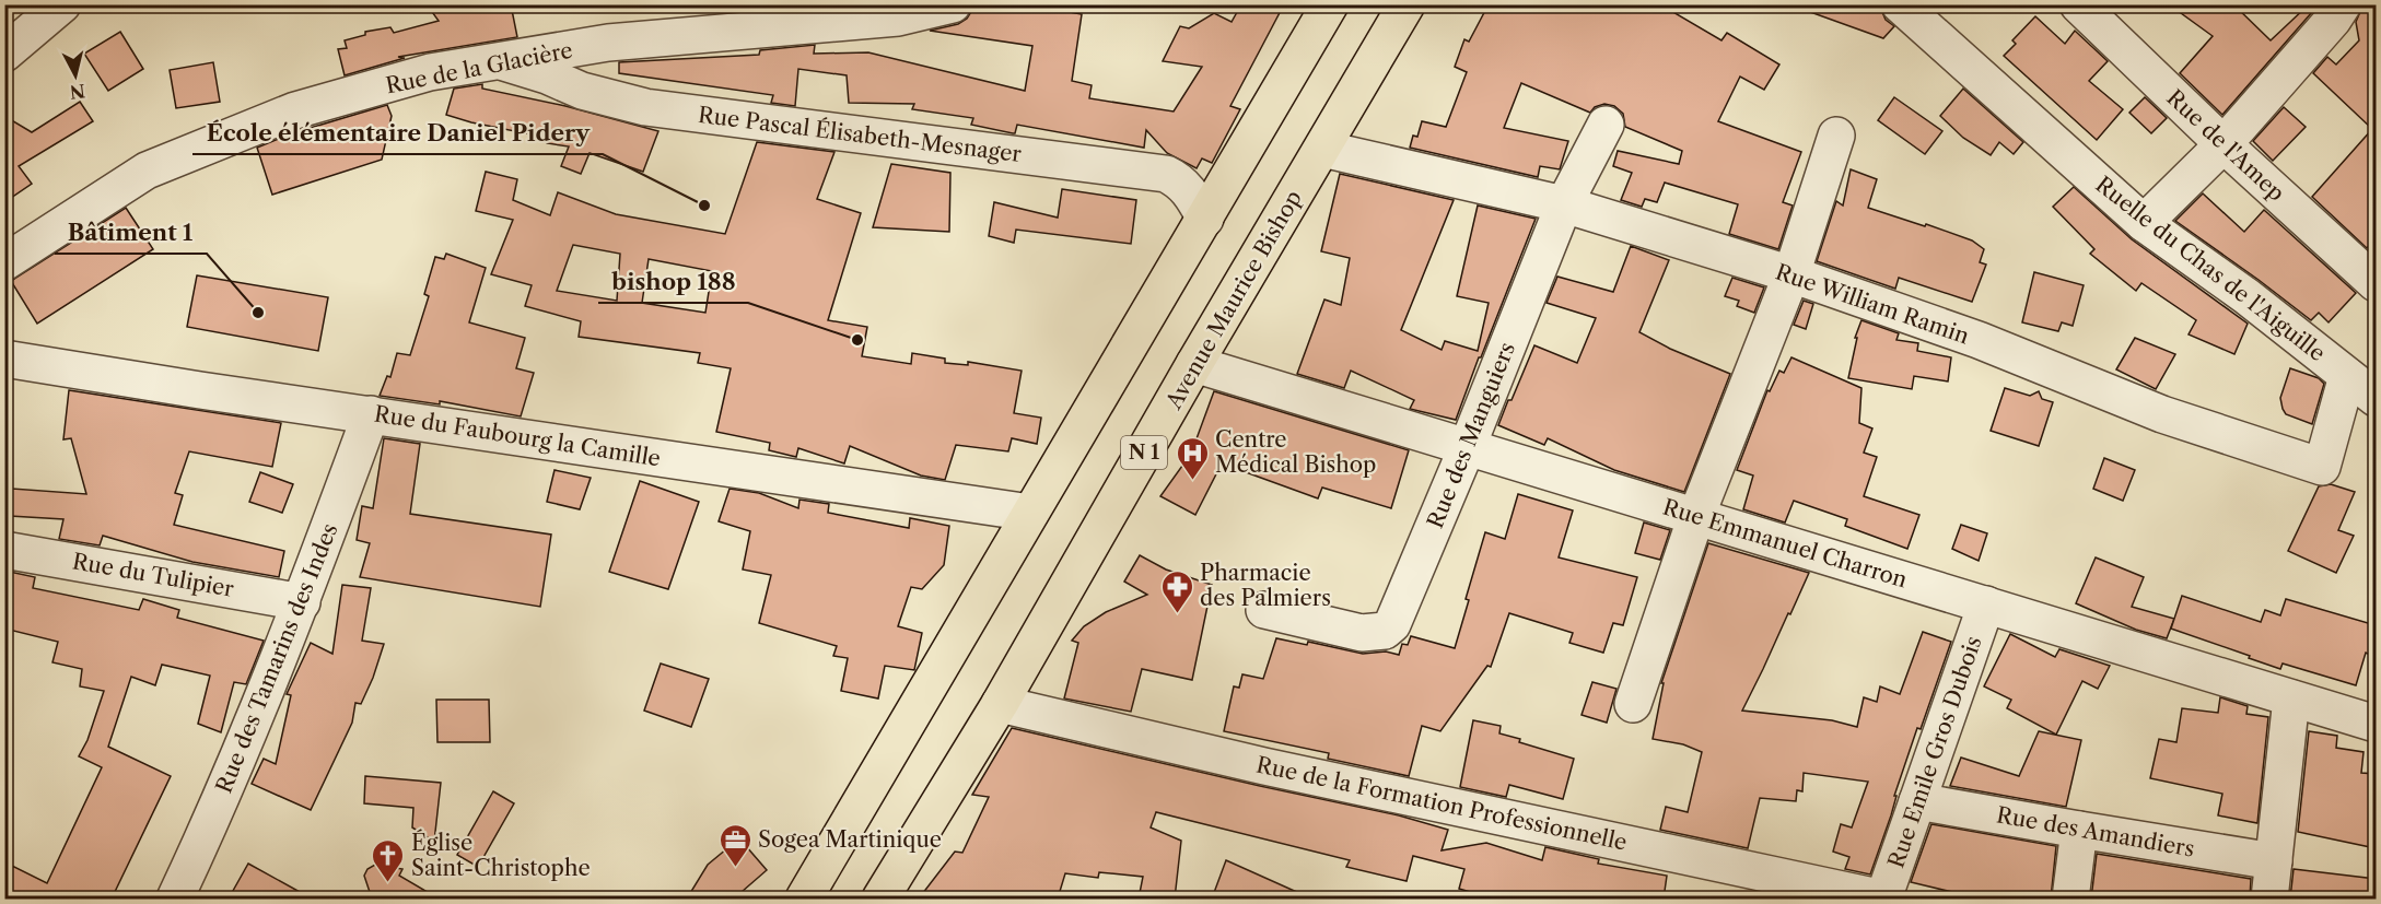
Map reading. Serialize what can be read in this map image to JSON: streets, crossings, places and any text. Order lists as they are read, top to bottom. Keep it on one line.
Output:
{"streets":{"main road":["Avenue Maurice Bishop","N 1"],"street":["Rue de la Glacière","Rue Pascal Élisabeth-Mesnager","Rue de l'Amep","Ruelle du Chas de l'Aiguille","Rue William Ramin","Rue des Manguiers","Rue du Faubourg la Camille","Rue Emmanuel Charron","Rue du Tulipier","Rue des Tamarins des Indes","Rue Emile Gros Dubois","Rue de la Formation Professionnelle","Rue des Amandiers"]},"crossings":[["Rue de la Glacière","Rue Pascal Élisabeth-Mesnager"],["Ruelle du Chas de l'Aiguille","Rue William Ramin"],["Avenue Maurice Bishop","Rue William Ramin"],["Avenue Maurice Bishop","Rue Emmanuel Charron"],["Avenue Maurice Bishop","Rue de la Formation Professionnelle"],["Rue William Ramin","Rue des Manguiers"],["Rue des Manguiers","Rue Emmanuel Charron"],["Rue du Faubourg la Camille","Rue des Tamarins des Indes"],["Rue Emmanuel Charron","Rue Emile Gros Dubois"],["Rue du Tulipier","Rue des Tamarins des Indes"],["Rue Emile Gros Dubois","Rue de la Formation Professionnelle"],["Rue Emile Gros Dubois","Rue des Amandiers"]],"places":{"other":["École élémentaire Daniel Pidery","Bâtiment 1","bishop 188"],"hospital":["Centre Médical Bishop"],"pharmacy":["Pharmacie des Palmiers"],"office":["Sogea Martinique"],"church":["Église Saint-Christophe"]},"north":"bottom"}
